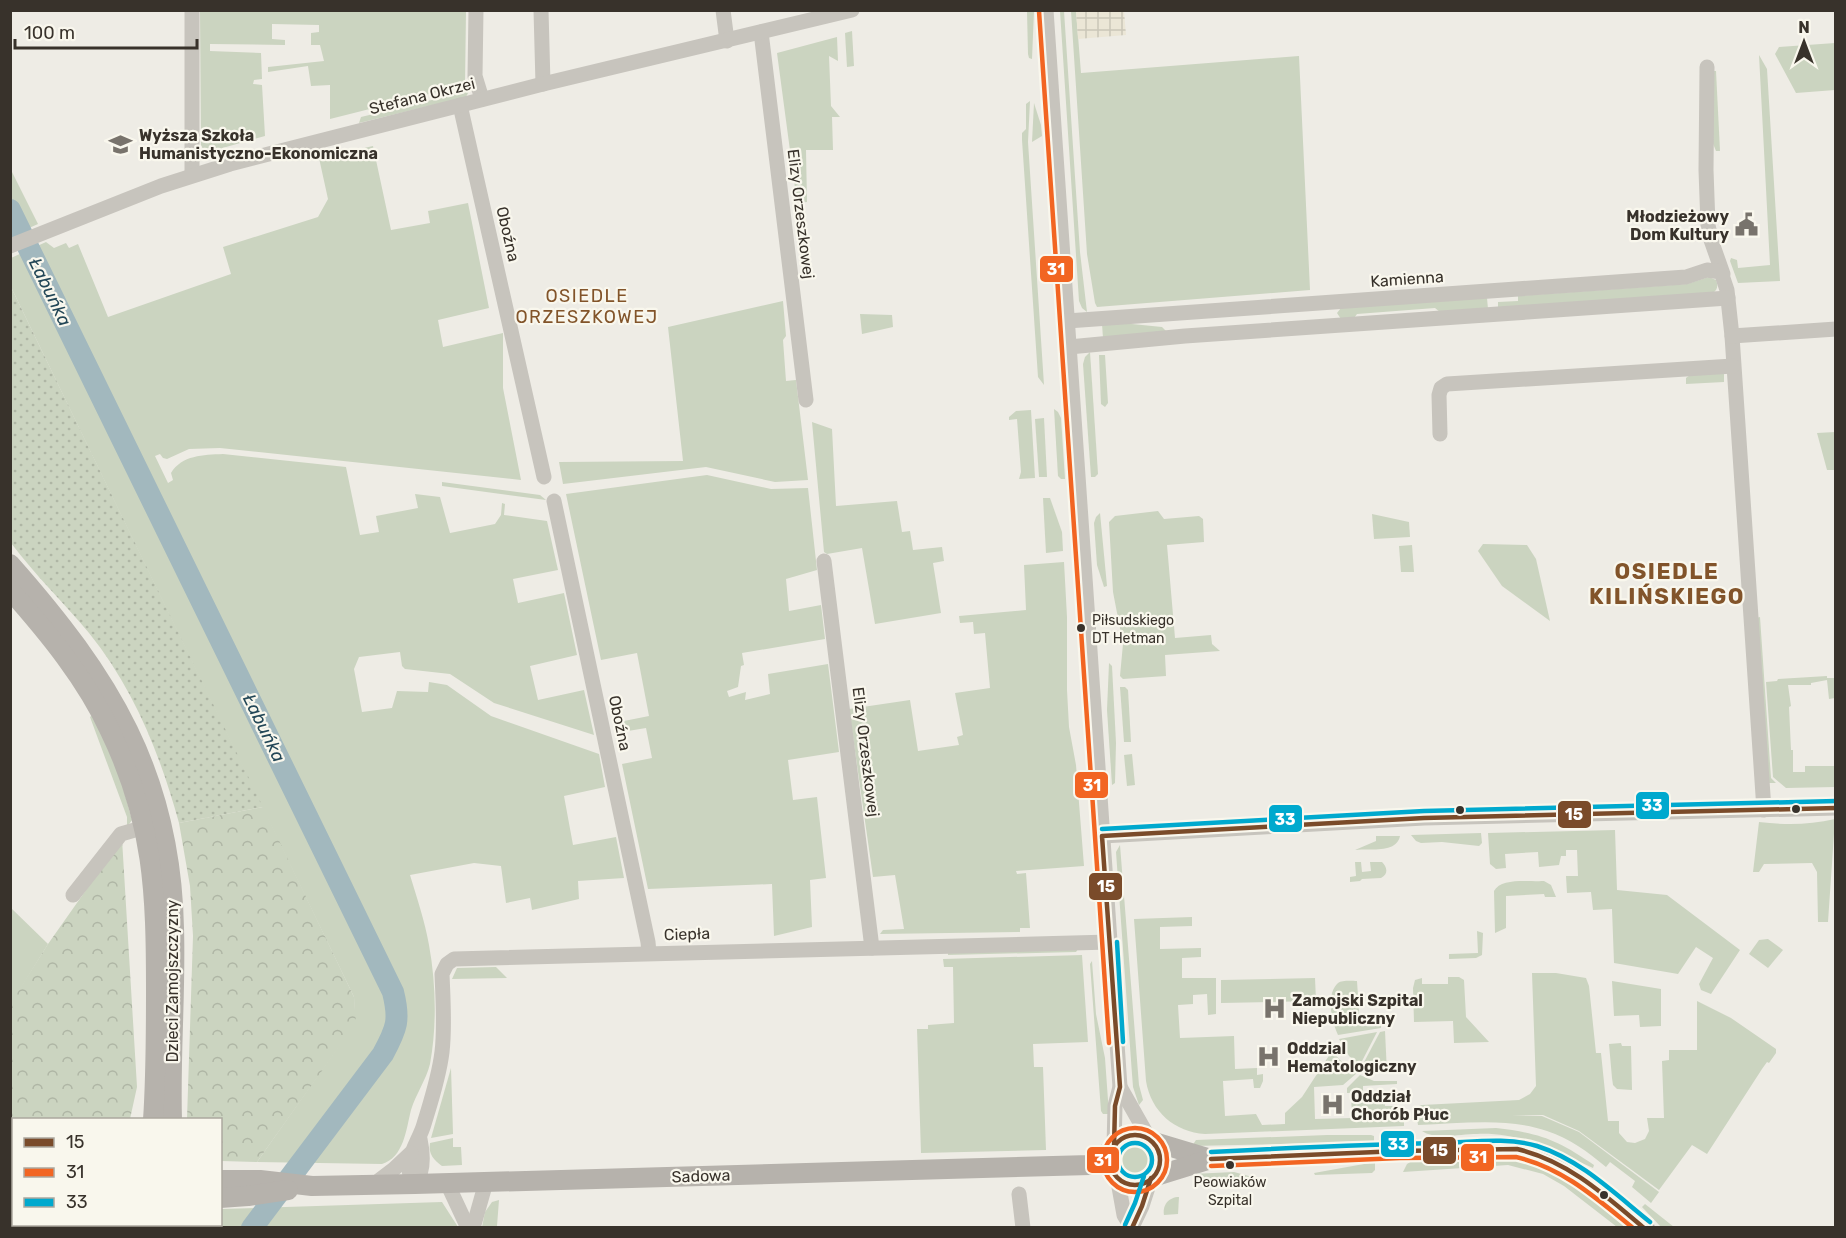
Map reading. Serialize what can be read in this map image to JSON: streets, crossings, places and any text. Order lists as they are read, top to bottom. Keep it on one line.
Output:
{"streets":{"main road":["Dzieci Zamojszczyzny","Sadowa"],"street":["Stefana Okrzei","Elizy Orzeszkowej","Oboźna","Kamienna","Ciepła"]},"crossings":[["Stefana Okrzei","Elizy Orzeszkowej"],["Stefana Okrzei","Oboźna"],["Elizy Orzeszkowej","Ciepła"],["Oboźna","Ciepła"],["Ciepła","Sadowa"]],"districts":["OSIEDLE ORZESZKOWEJ","OSIEDLE KILIŃSKIEGO"],"water":["Łabuńka"],"places":{"school or university":["Wyższa Szkoła Humanistyczno-Ekonomiczna"],"public building":["Młodzieżowy Dom Kultury"],"other":["Piłsudskiego DT Hetman","Peowiaków Szpital"],"hospital":["Zamojski Szpital Niepubliczny","Oddzial Hematologiczny","Oddział Chorób Płuc"]},"lines":["transit line 31","transit line 33","transit line 15"],"legend":["15","31","33"],"scale_bar":"100 m","north":"top"}
